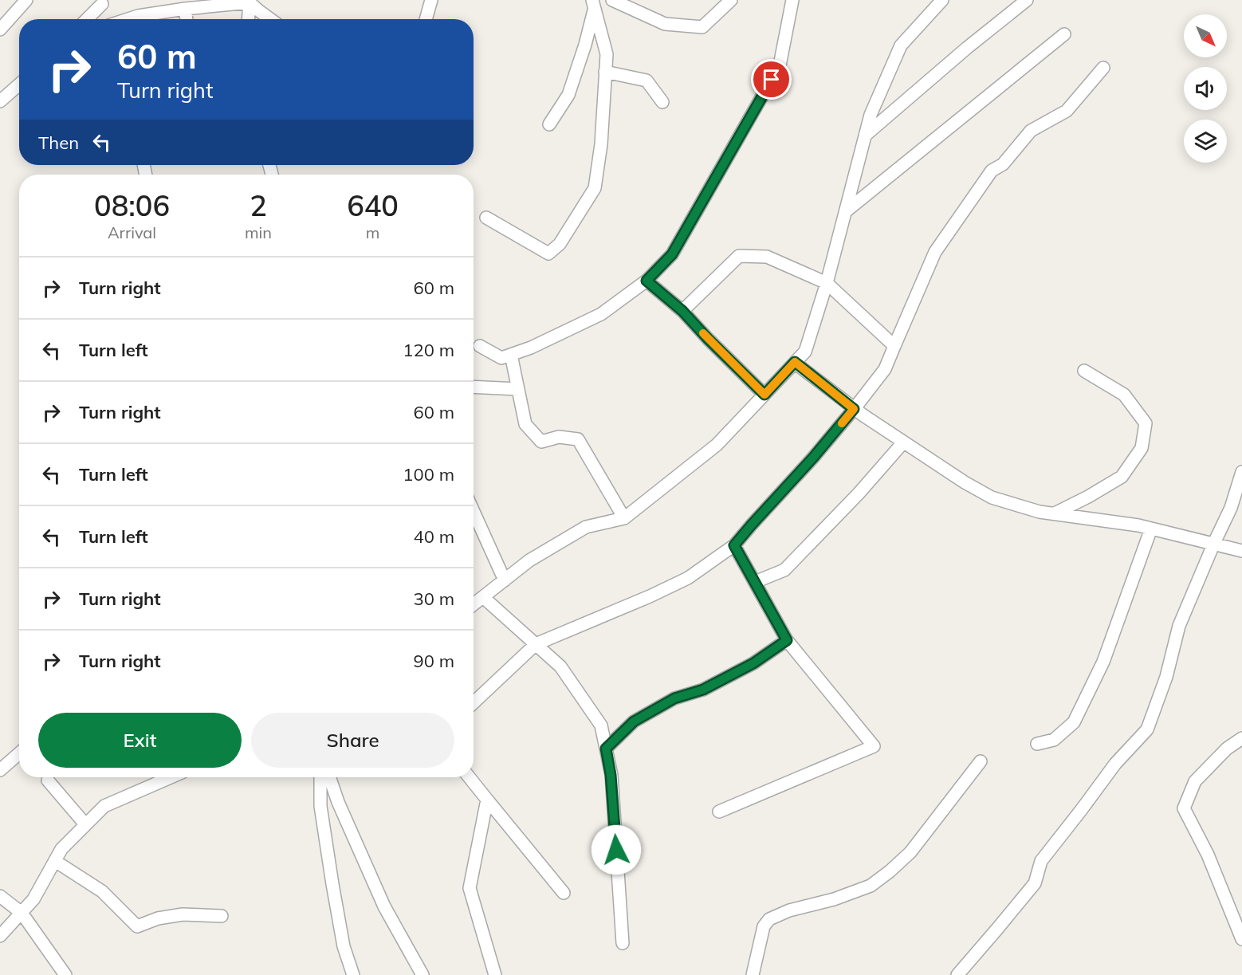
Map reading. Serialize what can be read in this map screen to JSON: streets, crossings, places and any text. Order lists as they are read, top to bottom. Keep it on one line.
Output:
{"north":"bottom right","page":{"turn":["60 m","Turn right"],"then":"Then","eta":["08:06","Arrival","2","min","640","m"],"list":[{"name":"Turn right","value":"60 m"},{"name":"Turn left","value":"120 m"},{"name":"Turn right","value":"60 m"},{"name":"Turn left","value":"100 m"},{"name":"Turn left","value":"40 m"},{"name":"Turn right","value":"30 m"},{"name":"Turn right","value":"90 m"}],"buttons":["Exit","Share"]}}
